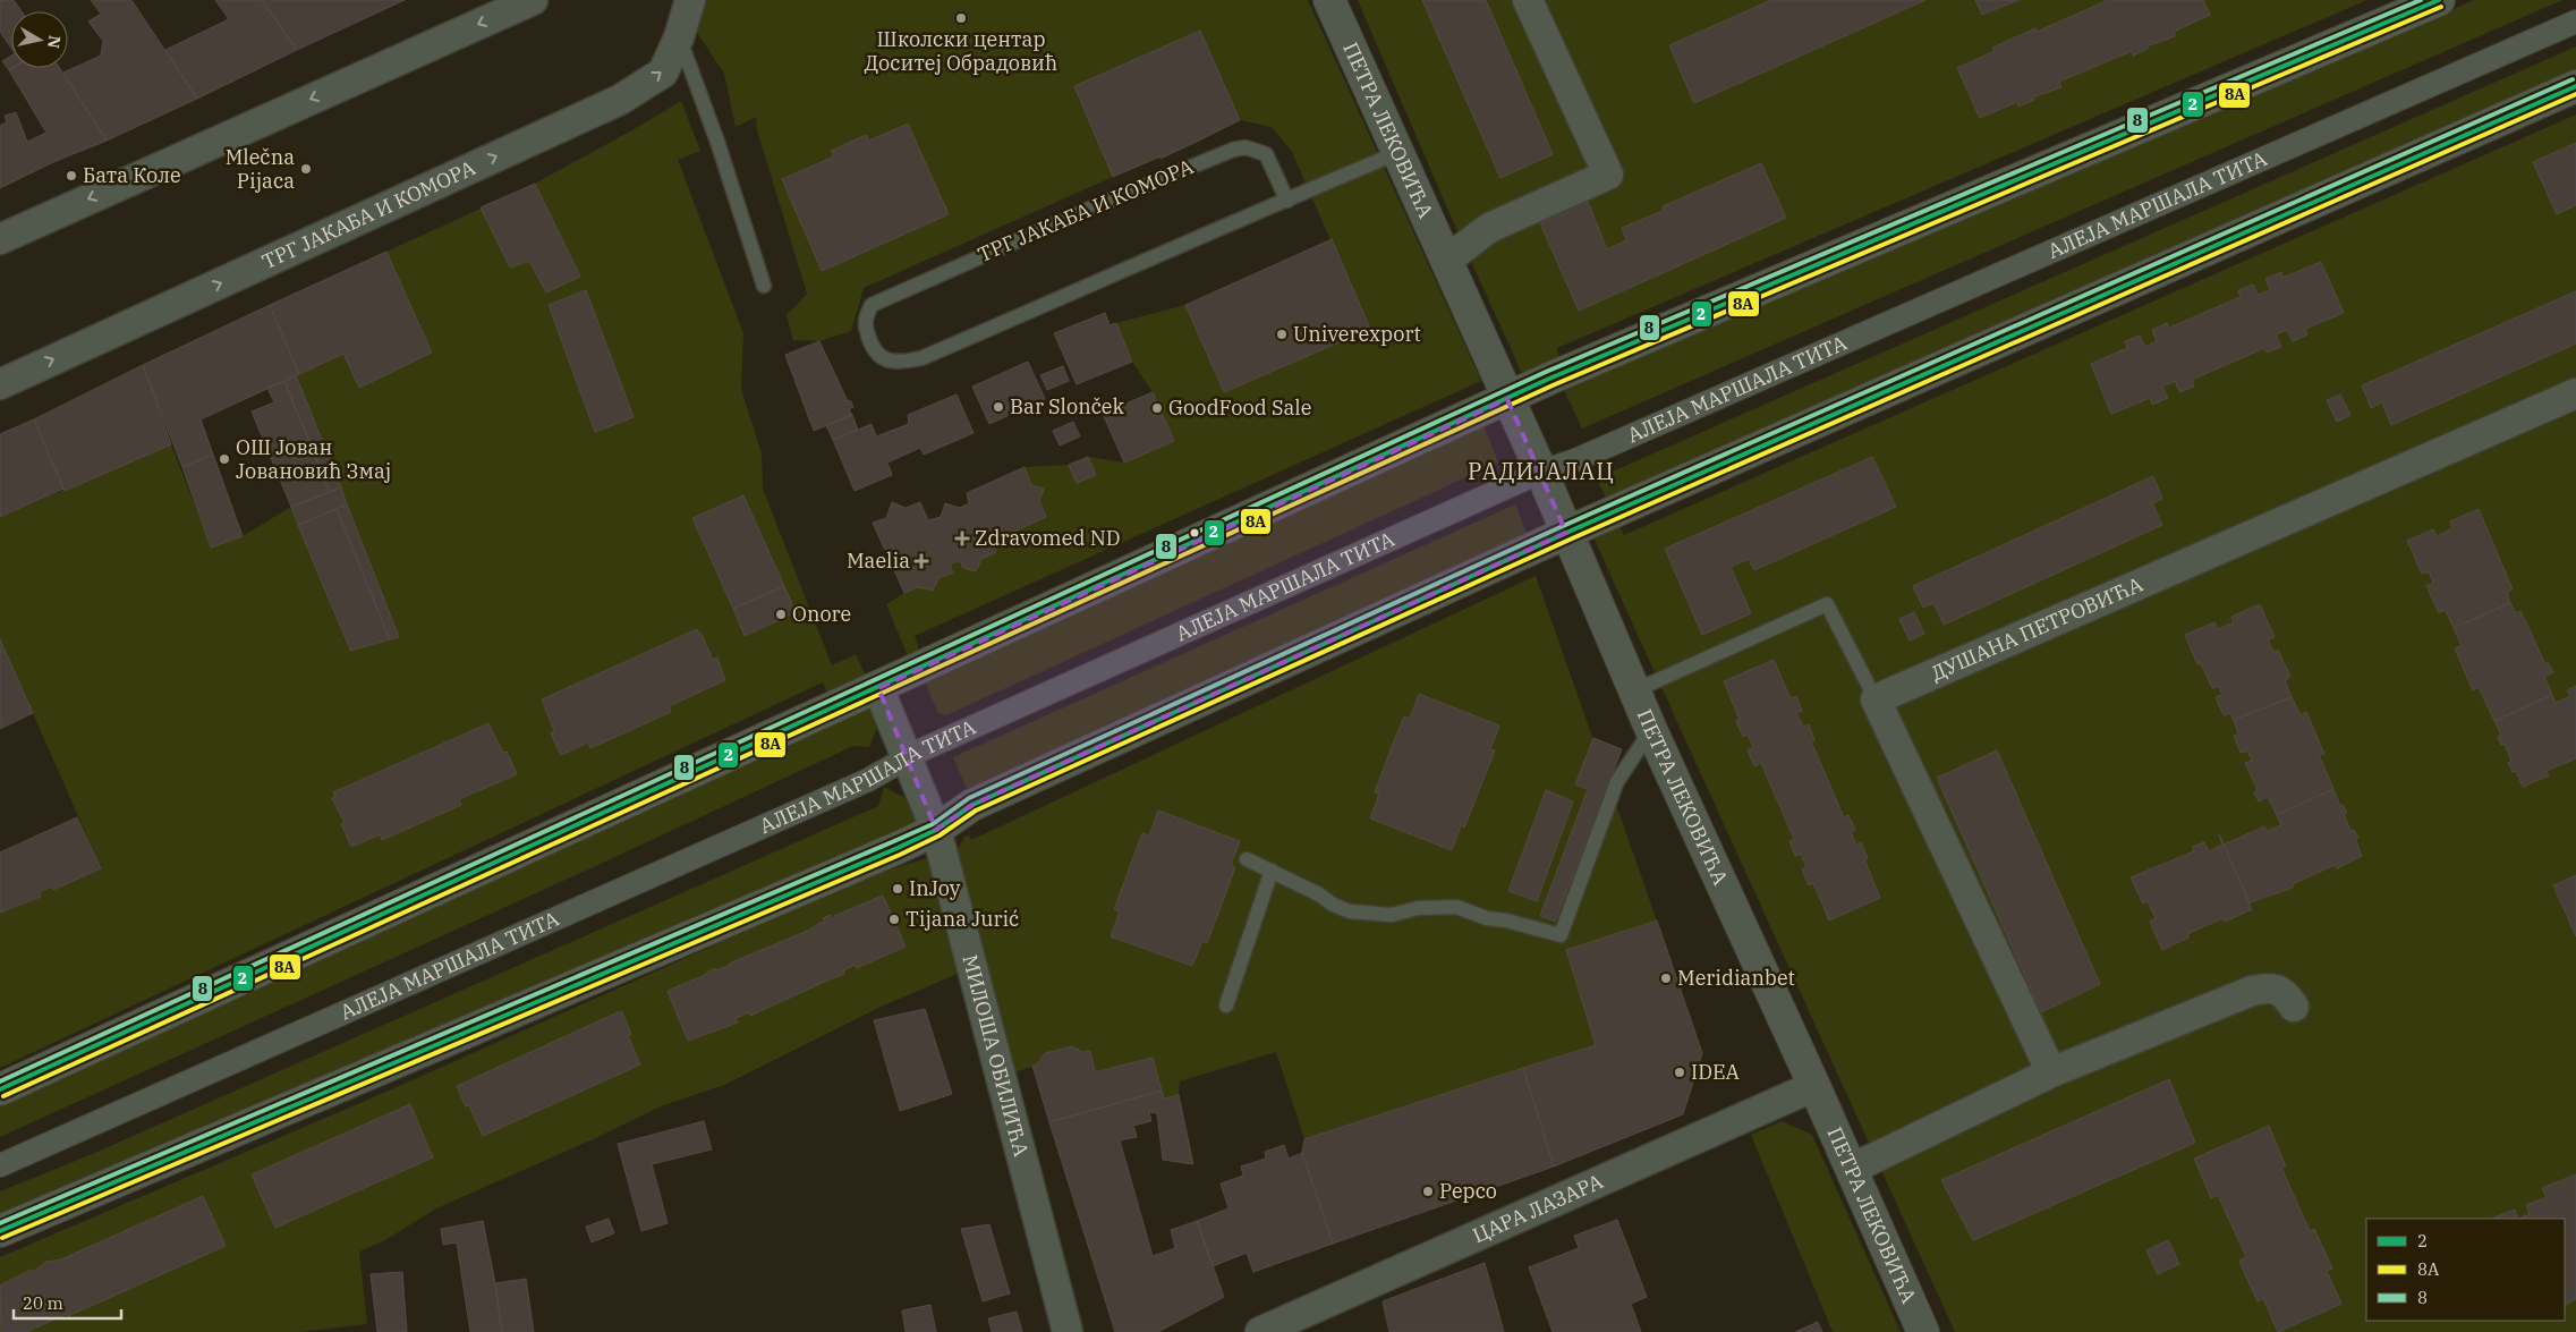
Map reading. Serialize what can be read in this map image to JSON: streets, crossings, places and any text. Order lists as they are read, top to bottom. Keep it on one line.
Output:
{"streets":{"street":["ПЕТРА ЛЕКОВИЋА","АЛЕЈА МАРШАЛА ТИТА","ТРГ ЈАКАБА И КОМОРА","ДУШАНА ПЕТРОВИЋА","МИЛОША ОБИЛИЋА","ЦАРА ЛАЗАРА"]},"crossings":[["ПЕТРА ЛЕКОВИЋА","АЛЕЈА МАРШАЛА ТИТА"],["ПЕТРА ЛЕКОВИЋА","ЦАРА ЛАЗАРА"],["АЛЕЈА МАРШАЛА ТИТА","МИЛОША ОБИЛИЋА"]],"districts":["РАДИЈАЛАЦ"],"places":{"other":["Школски центар Доситеј Обрадовић","Mlečna Pijaca","Бата Коле","Univerexport","Bar Slonček","GoodFood Sale","ОШ Јован Јовановић Змај","Onore","InJoy","Tijana Jurić","Meridianbet","IDEA","Pepco"],"health":["Zdravomed ND","Maelia"]},"lines":["transit line 2","transit line 8","transit line 8A"],"legend":["2","8A","8"],"scale_bar":"20 m","north":"right"}
